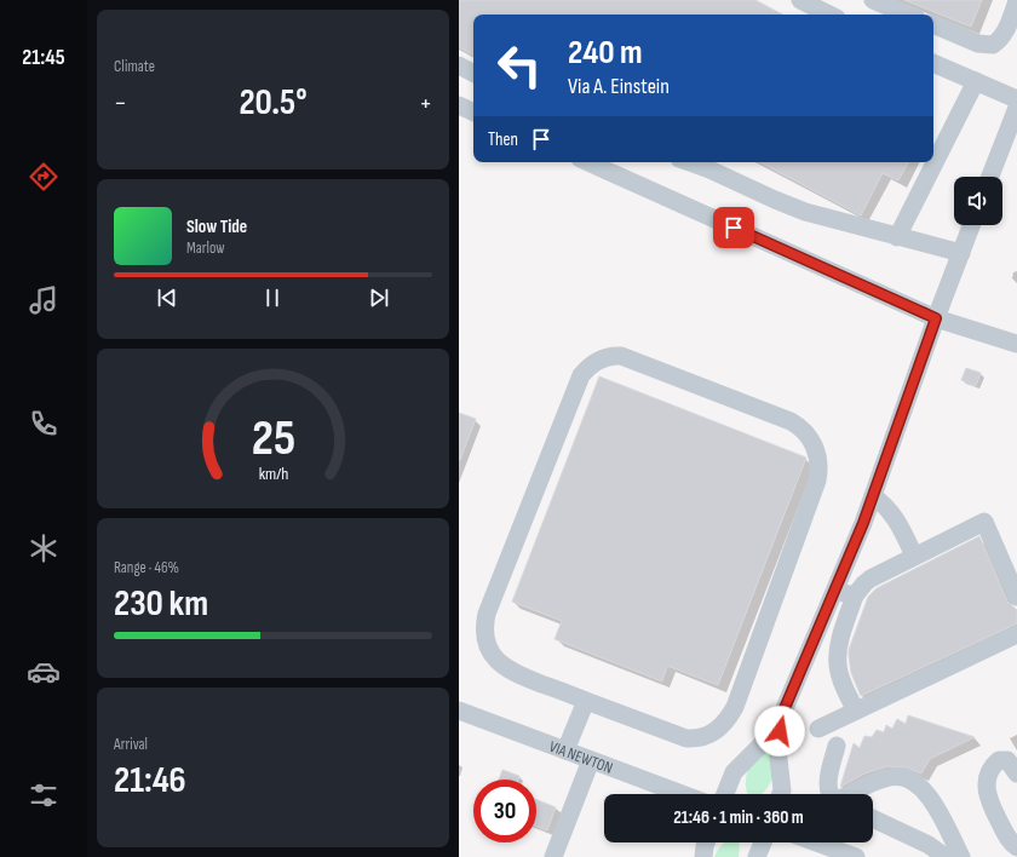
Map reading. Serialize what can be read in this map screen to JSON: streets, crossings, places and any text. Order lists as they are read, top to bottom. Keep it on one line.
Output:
{"streets":{"street":["VIA NEWTON"]},"page":{"tabs":"21:45","tile":["Climate",["Range · 46%","230 km"],["Arrival","21:46"]],"turn":["240 m","Via A. Einstein"],"heat":["−","20.5°","+"],"then":"Then","song":["Slow Tide","Marlow"],"limit":"30","trip":"21:46 · 1 min · 360 m","gauge":["25","km/h"]}}
